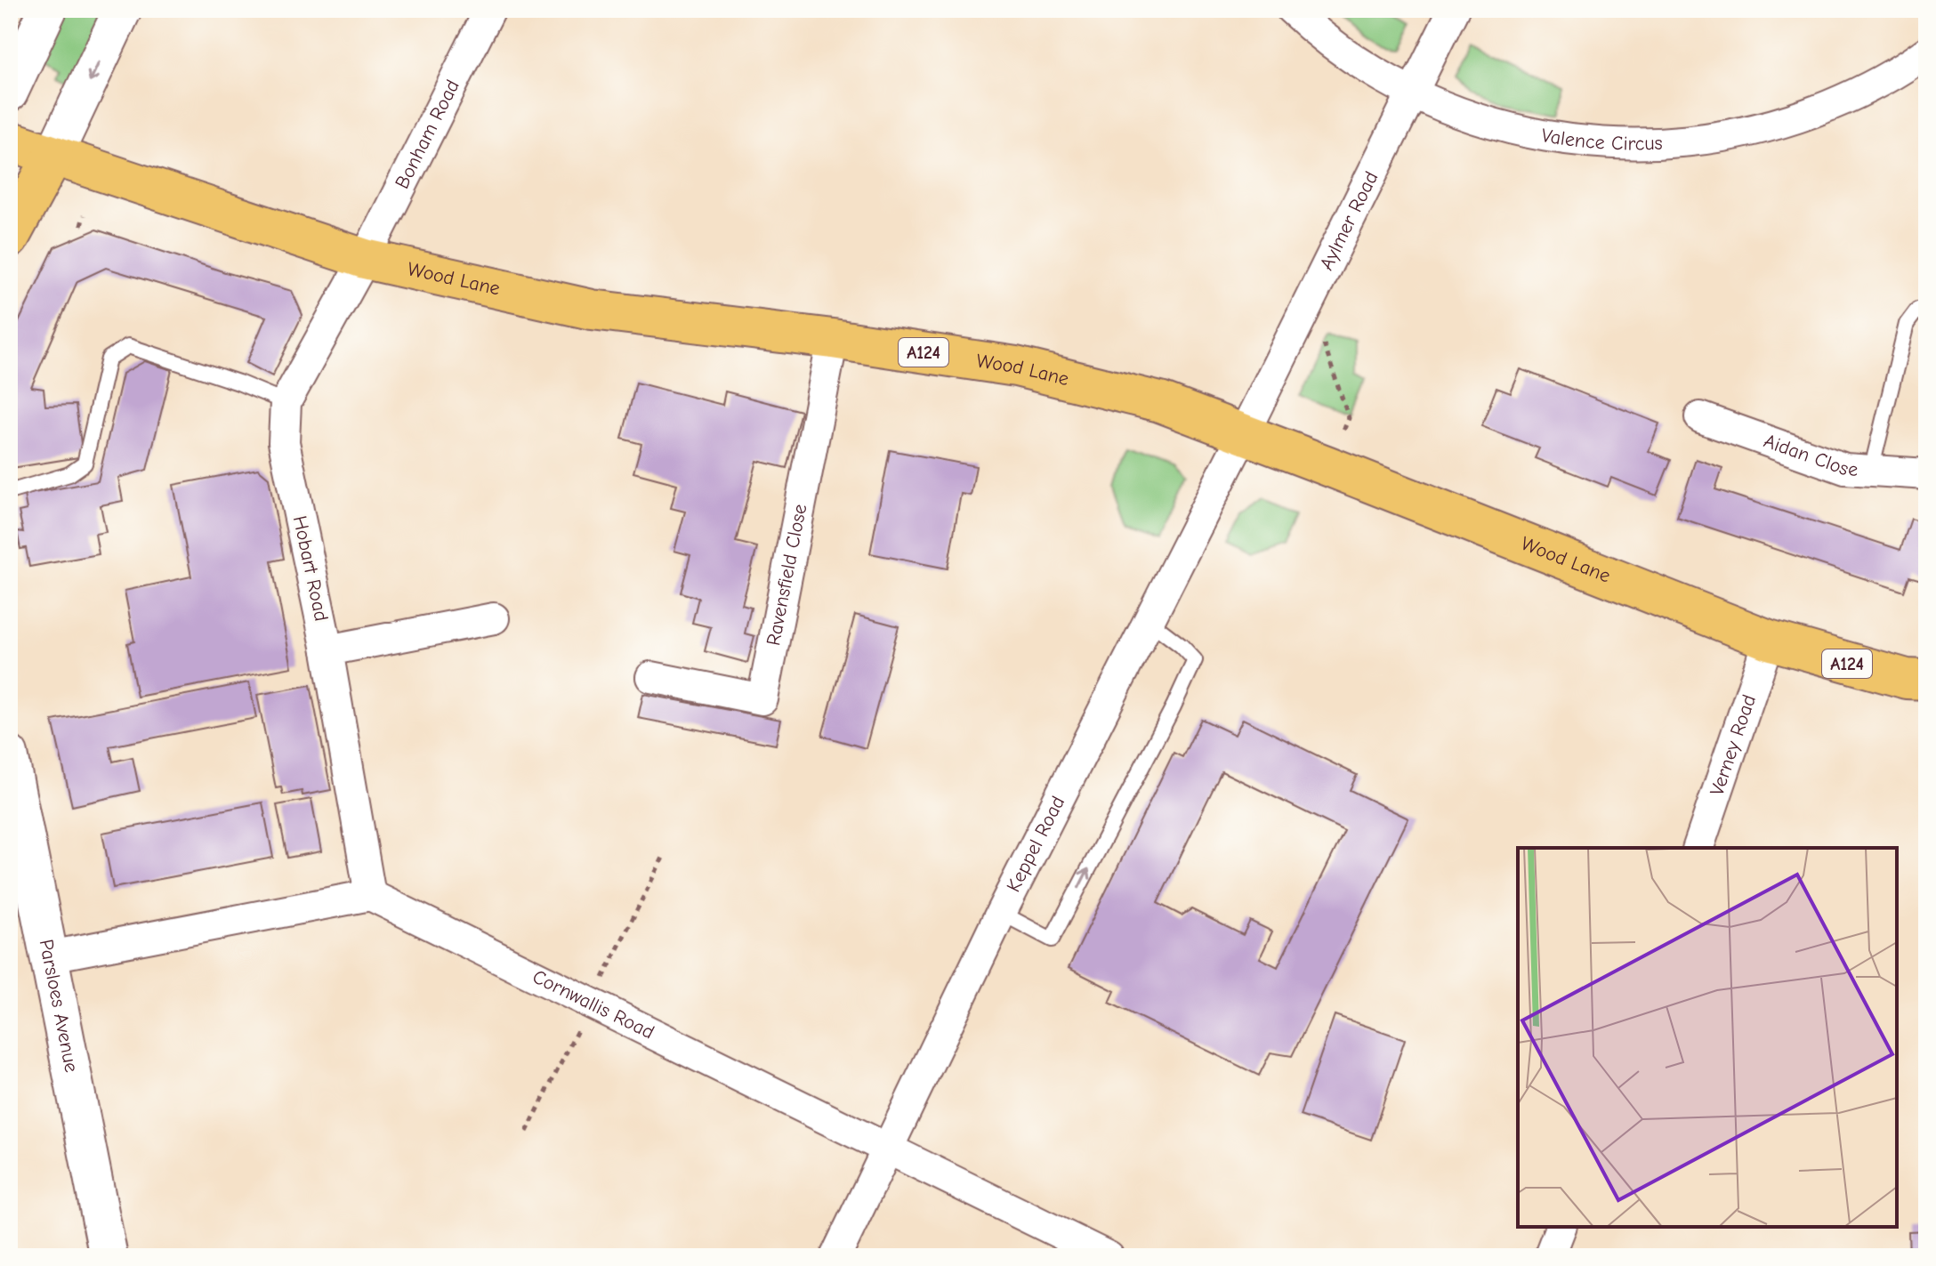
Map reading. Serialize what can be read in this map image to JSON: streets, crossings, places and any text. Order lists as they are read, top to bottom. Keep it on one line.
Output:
{"streets":{"main road":["Wood Lane","A124"],"street":["Bonham Road","Valence Circus","Aylmer Road","Aidan Close","Hobart Road","Ravensfield Close","Verney Road","Keppel Road","Cornwallis Road","Parsloes Avenue"]},"crossings":[["Bonham Road","Wood Lane"],["Bonham Road","Hobart Road"],["Valence Circus","Aylmer Road"],["Aylmer Road","Wood Lane"],["Aylmer Road","Keppel Road"],["Wood Lane","Hobart Road"],["Wood Lane","Ravensfield Close"],["Wood Lane","Verney Road"],["Wood Lane","Keppel Road"],["Hobart Road","Cornwallis Road"],["Keppel Road","Cornwallis Road"]]}
